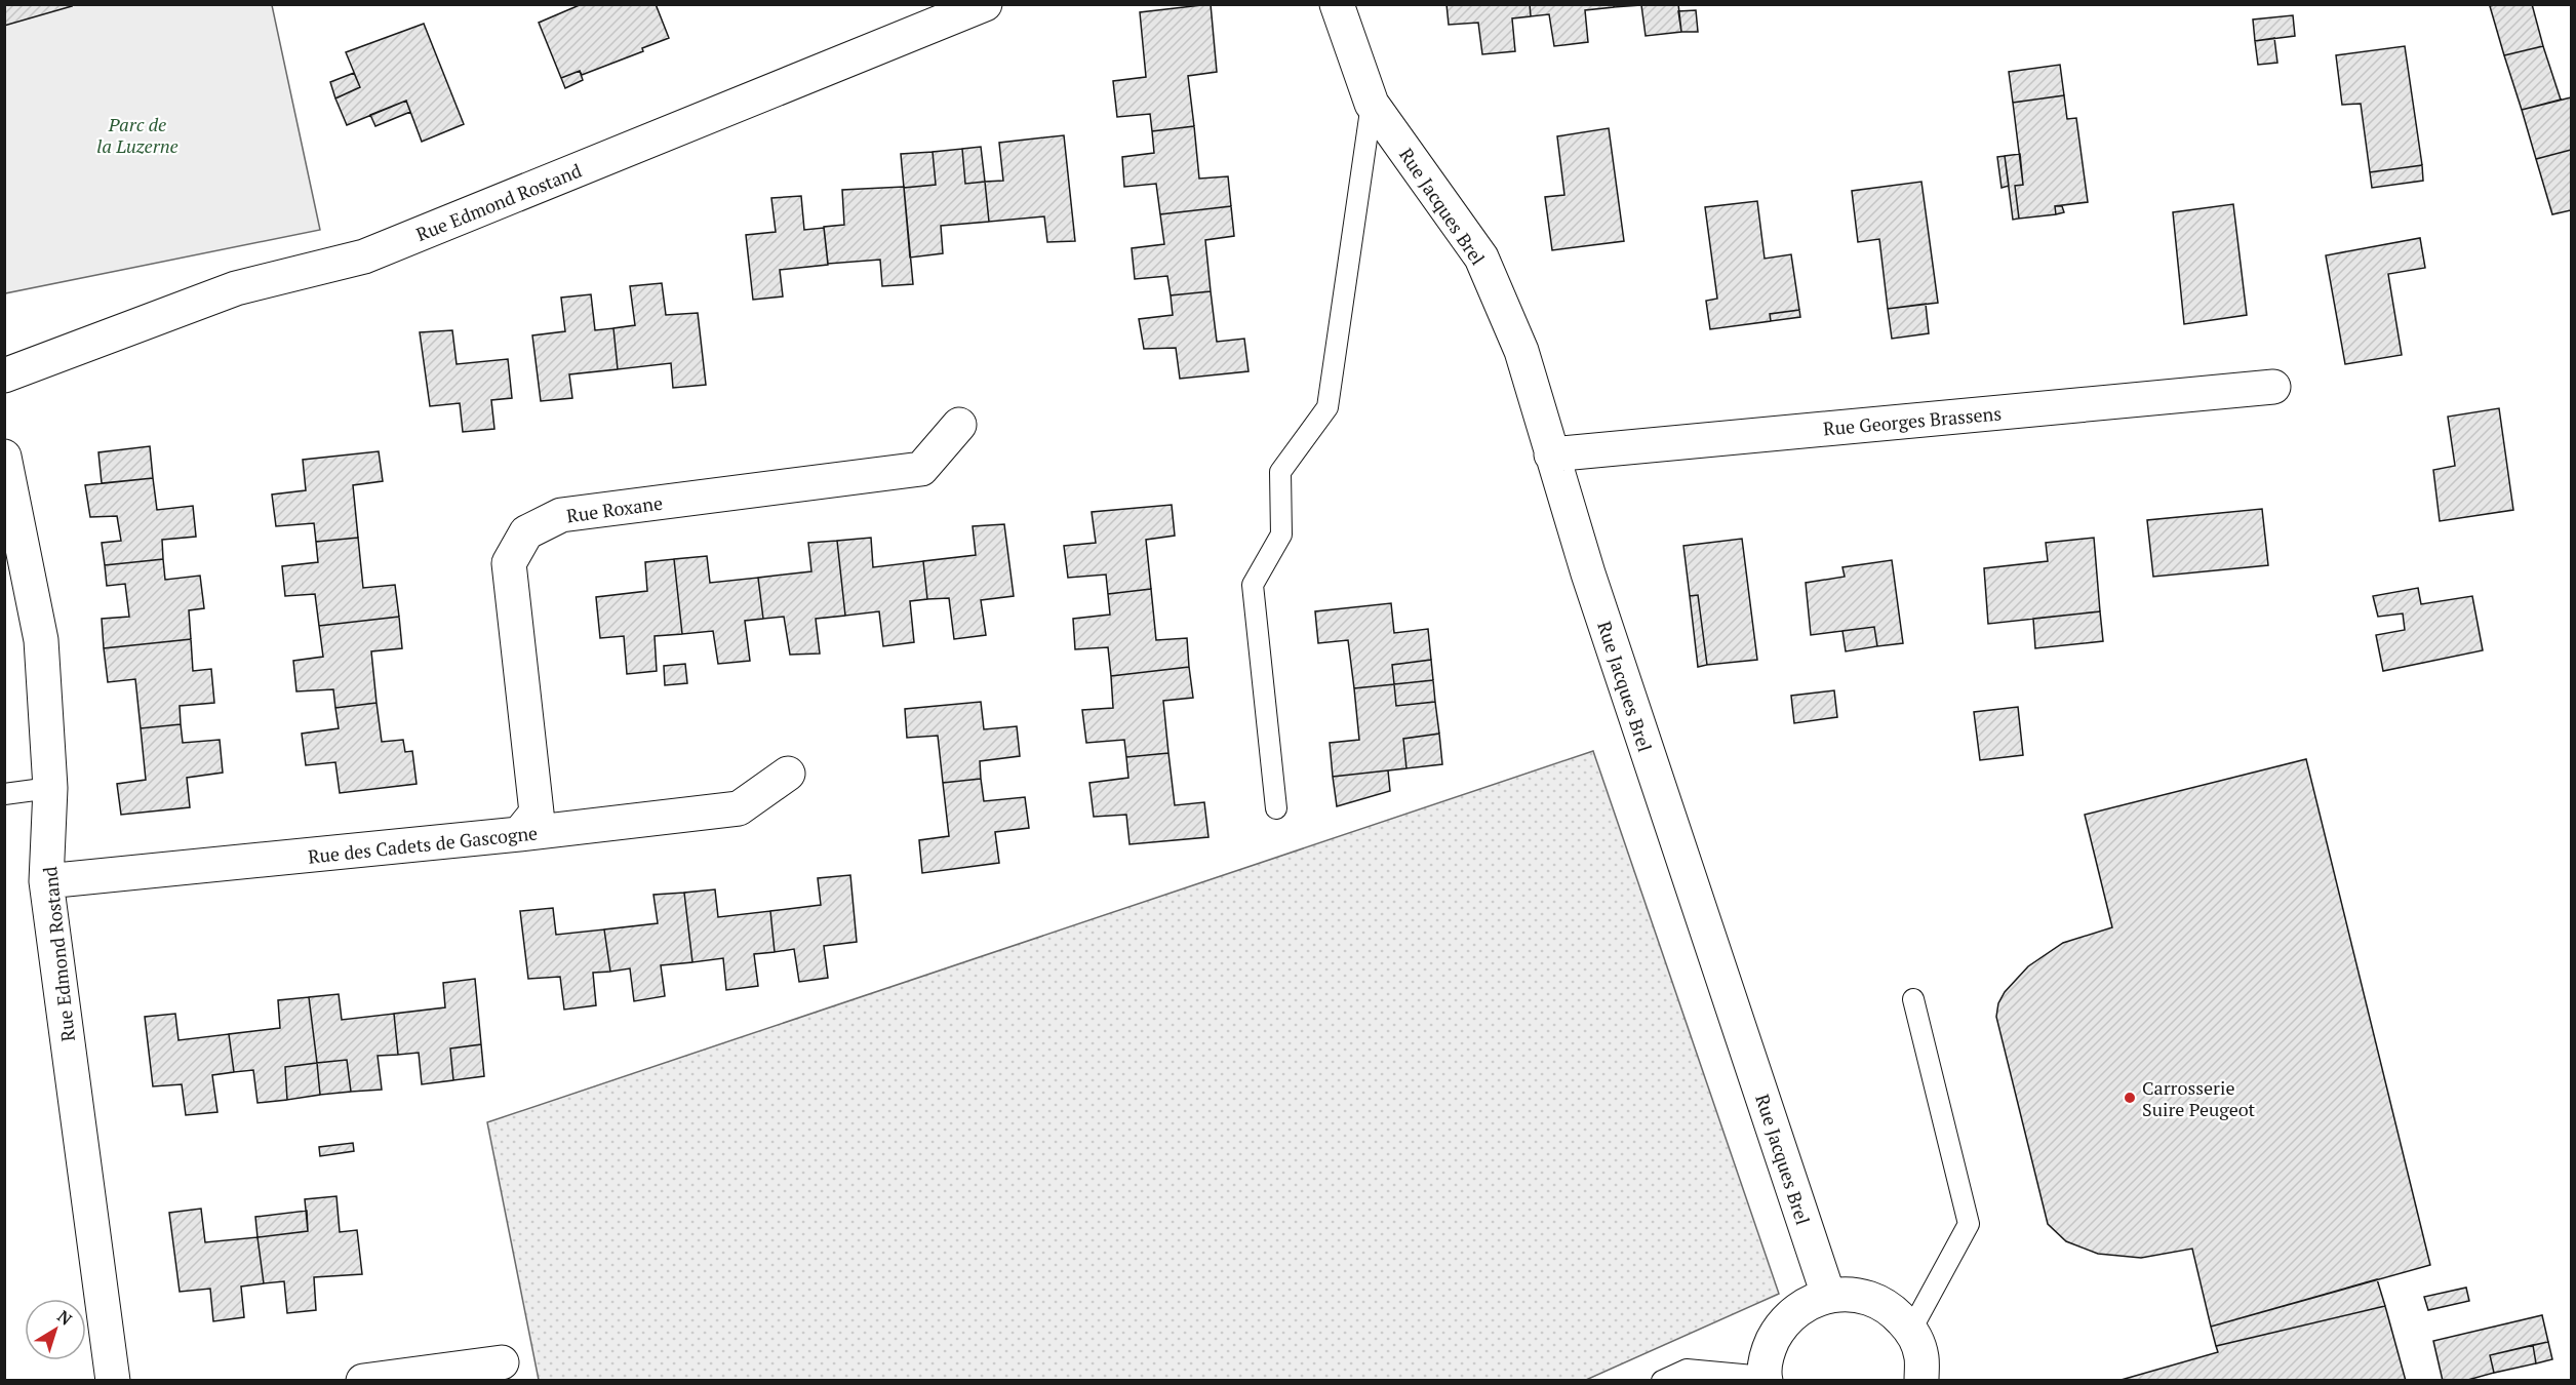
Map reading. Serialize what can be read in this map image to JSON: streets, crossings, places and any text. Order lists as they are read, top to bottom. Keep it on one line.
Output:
{"streets":{"street":["Rue Edmond Rostand","Rue Jacques Brel","Rue Georges Brassens","Rue Roxane","Rue des Cadets de Gascogne"]},"crossings":[["Rue Edmond Rostand","Rue des Cadets de Gascogne"],["Rue Jacques Brel","Rue Georges Brassens"],["Rue Roxane","Rue des Cadets de Gascogne"]],"parks":["Parc de la Luzerne"],"places":["Carrosserie Suire Peugeot"],"north":"top right"}
